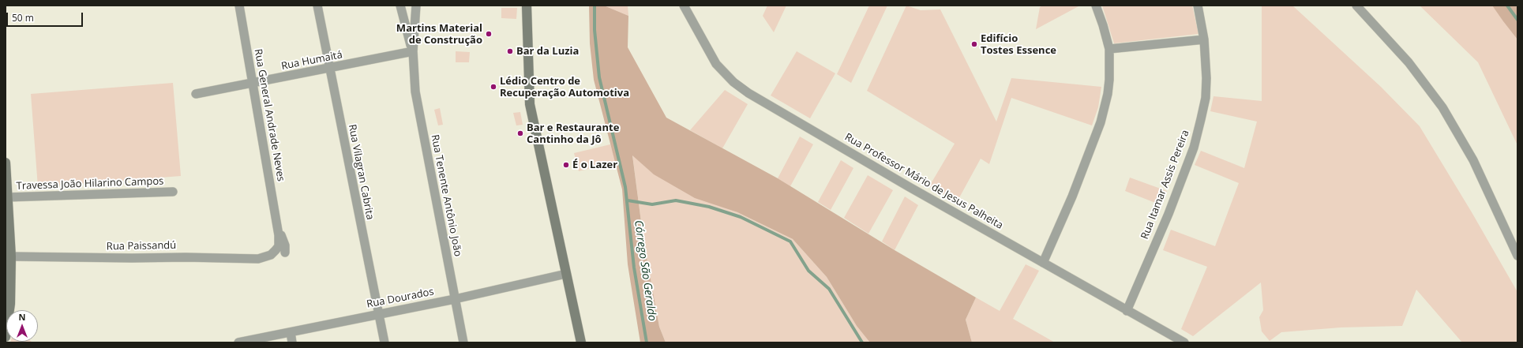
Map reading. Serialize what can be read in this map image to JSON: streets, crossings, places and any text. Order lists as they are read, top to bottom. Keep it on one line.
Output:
{"streets":{"street":["Rua Humaitá","Rua General Andrade Neves","Rua Vilagran Cabrita","Rua Professor Mário de Jesus Palheita","Travessa João Hilarino Campos","Rua Itamar Assis Pereira","Rua Tenente Antônio João","Rua Paissandú","Rua Dourados"]},"crossings":[["Rua Humaitá","Rua General Andrade Neves"],["Rua Humaitá","Rua Vilagran Cabrita"],["Rua Humaitá","Rua Tenente Antônio João"],["Rua General Andrade Neves","Rua Paissandú"],["Rua Vilagran Cabrita","Rua Dourados"],["Rua Professor Mário de Jesus Palheita","Rua Itamar Assis Pereira"],["Rua Tenente Antônio João","Rua Dourados"]],"water":["Córrego São Geraldo"],"places":["Martins Material de Construção","Edifício Tostes Essence","Bar da Luzia","Lédio Centro de Recuperação Automotiva","Bar e Restaurante Cantinho da Jô","É o Lazer"],"scale_bar":"50 m","north":"top"}
